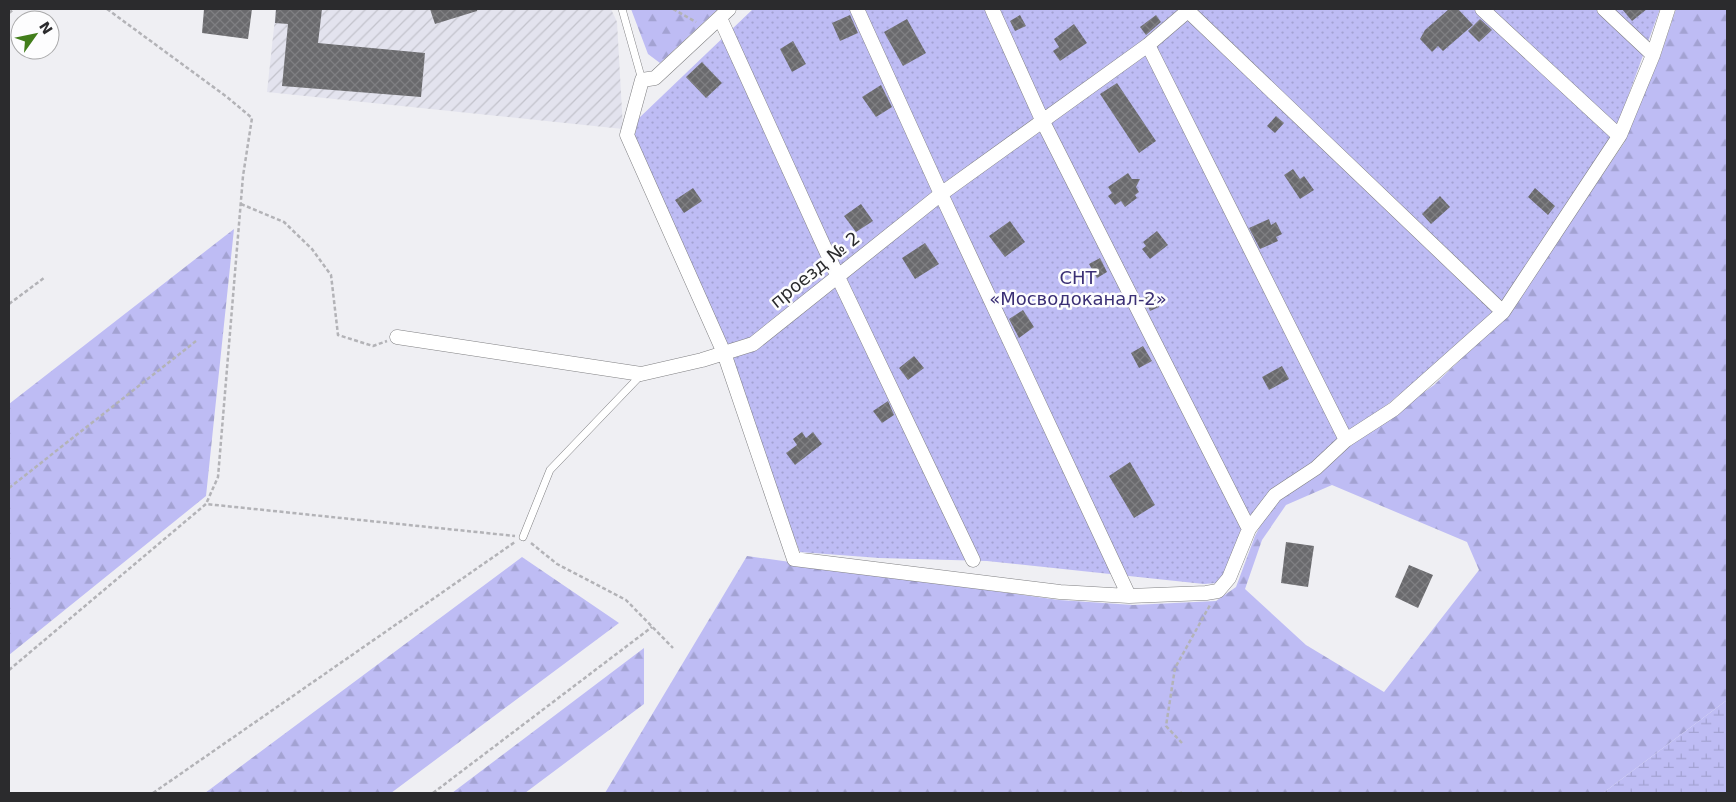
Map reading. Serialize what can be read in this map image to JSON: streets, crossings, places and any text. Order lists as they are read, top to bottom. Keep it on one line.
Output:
{"streets":{"street":["проезд № 2"]},"parks":["СНТ «Мосводоканал-2»"],"north":"top right"}
